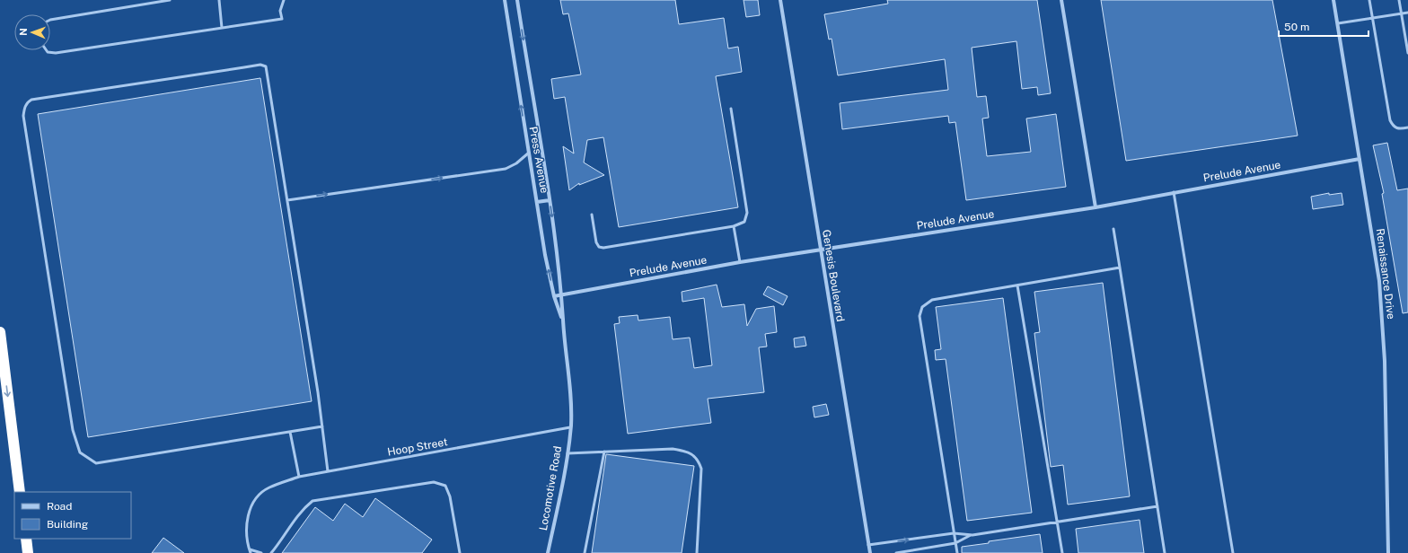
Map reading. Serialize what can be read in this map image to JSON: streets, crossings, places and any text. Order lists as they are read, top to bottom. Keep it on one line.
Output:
{"streets":{"street":["Press Avenue","Prelude Avenue","Renaissance Drive","Genesis Boulevard","Locomotive Road"],"lane":["Hoop Street"]},"crossings":[["Press Avenue","Prelude Avenue"],["Press Avenue","Hoop Street"],["Press Avenue","Locomotive Road"],["Prelude Avenue","Renaissance Drive"],["Prelude Avenue","Genesis Boulevard"],["Hoop Street","Locomotive Road"]],"legend":["Road","Building"],"scale_bar":"50 m","north":"left"}
